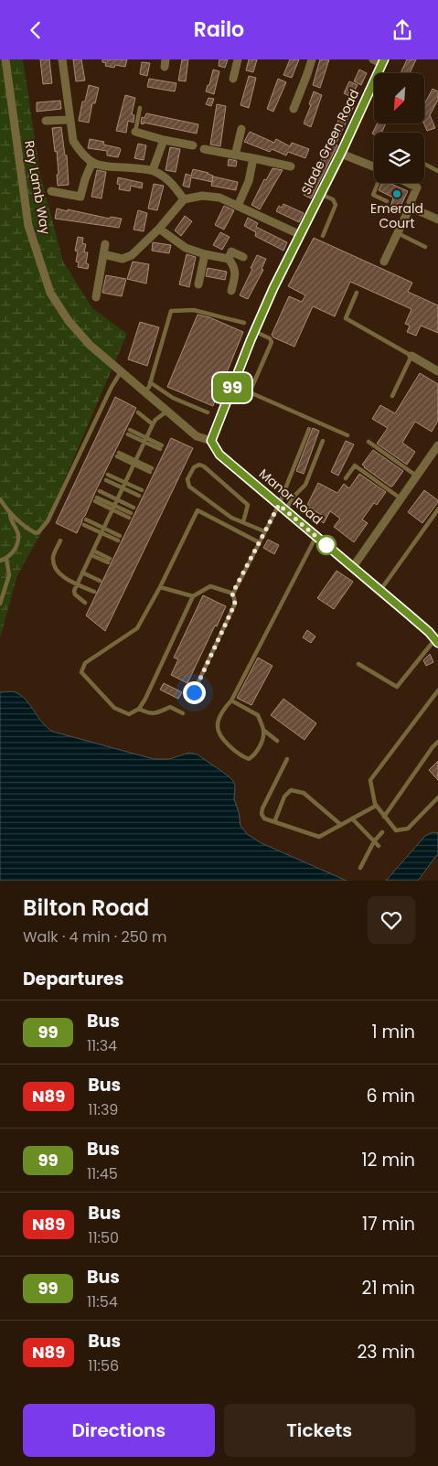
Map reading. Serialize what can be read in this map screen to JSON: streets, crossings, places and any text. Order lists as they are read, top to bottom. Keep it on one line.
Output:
{"streets":{"street":["Slade Green Road","Ray Lamb Way","Manor Road"]},"crossings":[["Ray Lamb Way","Manor Road"]],"places":["Emerald Court"],"lines":["bus line 99"],"north":"bottom left","page":{"header":"Railo","on_map":"99","heading":[["Bilton Road","Walk · 4 min · 250 m"],"Departures"],"list":[{"mark":"99","name":"Bus","note":"11:34","value":"1 min"},{"mark":"N89","name":"Bus","note":"11:39","value":"6 min"},{"mark":"99","name":"Bus","note":"11:45","value":"12 min"},{"mark":"N89","name":"Bus","note":"11:50","value":"17 min"},{"mark":"99","name":"Bus","note":"11:54","value":"21 min"},{"mark":"N89","name":"Bus","note":"11:56","value":"23 min"}],"buttons":["Directions","Tickets"]}}
